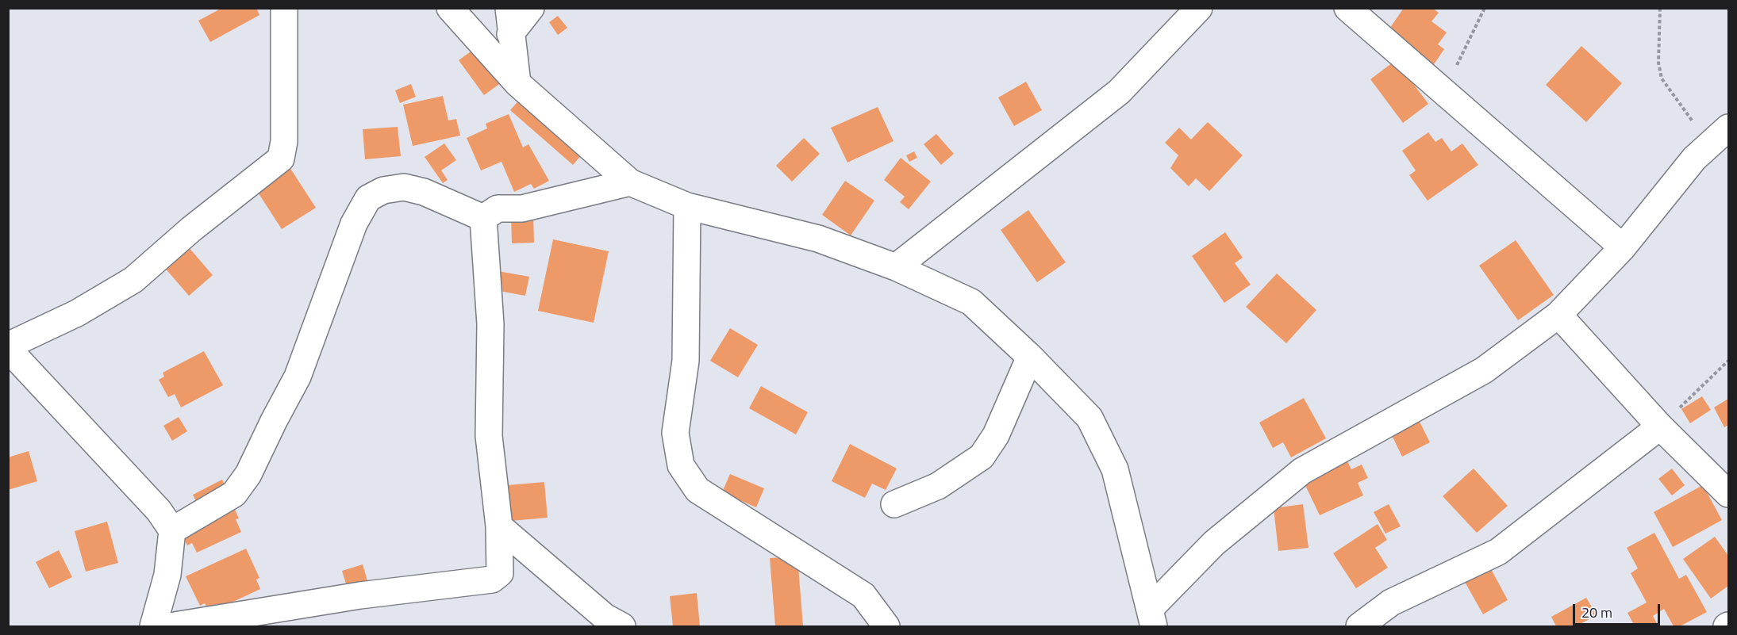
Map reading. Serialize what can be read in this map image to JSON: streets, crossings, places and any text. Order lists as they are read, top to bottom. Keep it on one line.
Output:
{"scale_bar":"20 m"}
